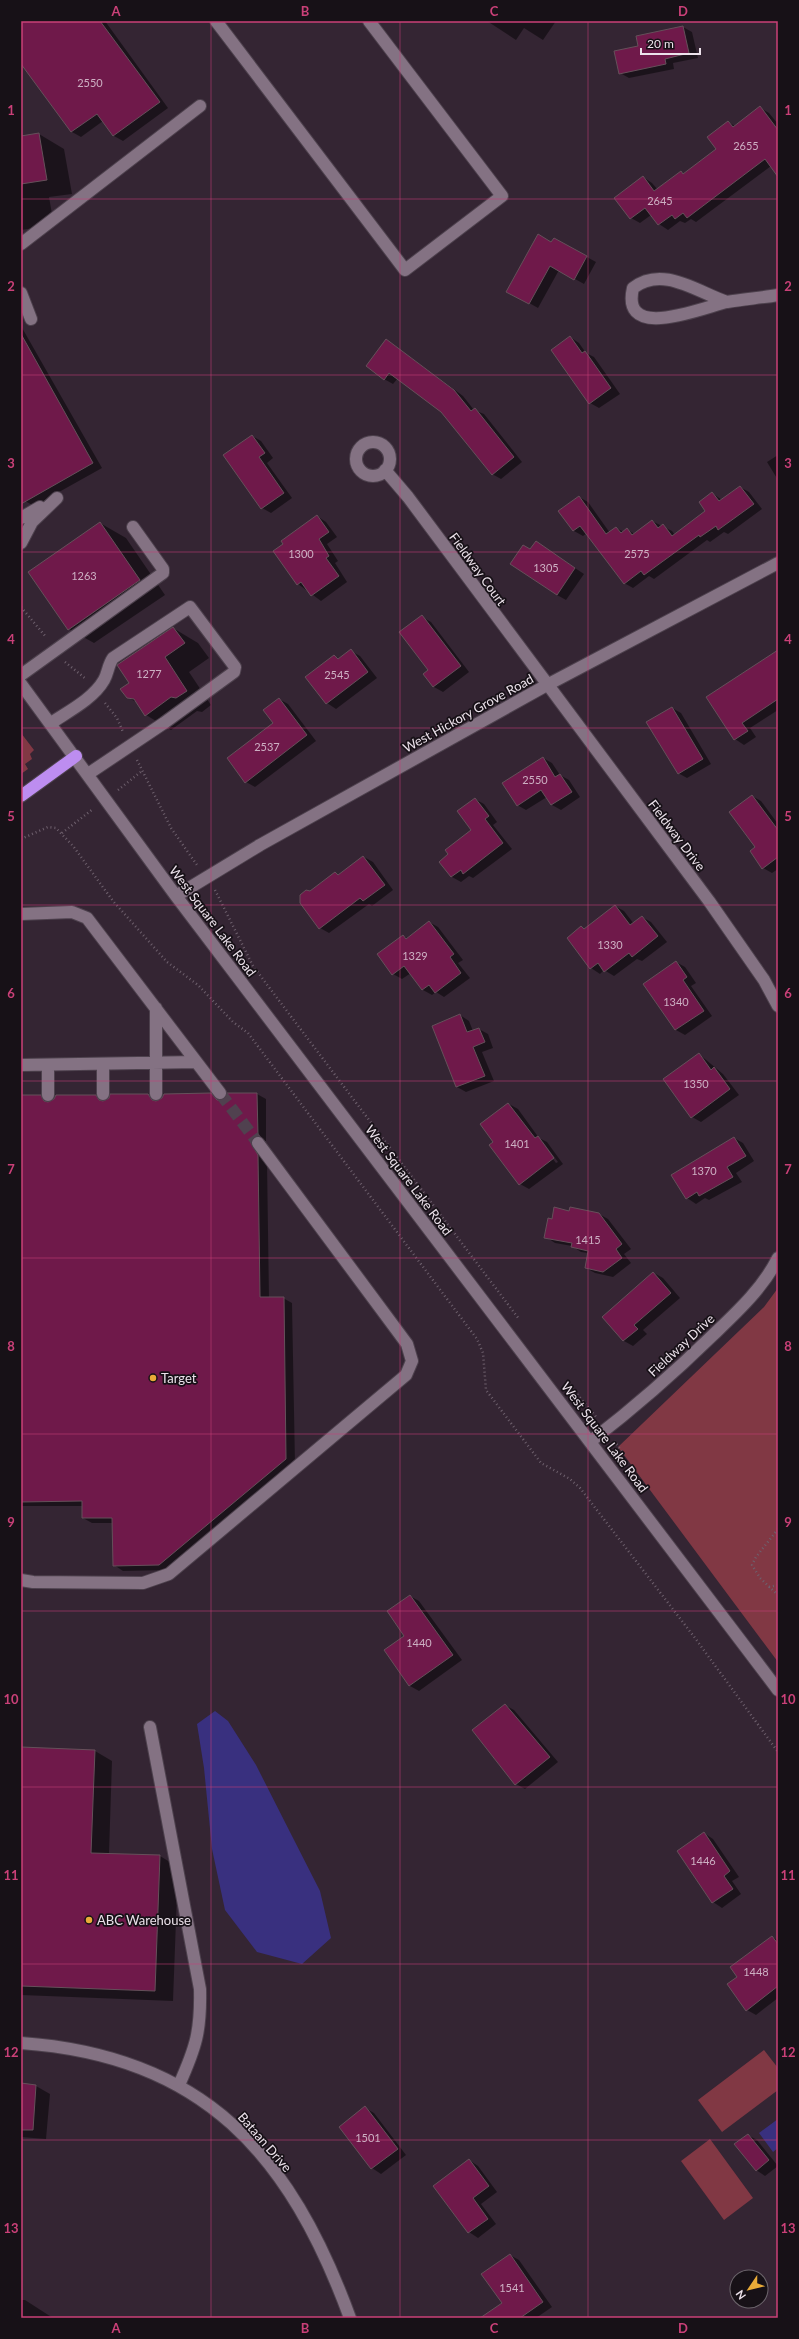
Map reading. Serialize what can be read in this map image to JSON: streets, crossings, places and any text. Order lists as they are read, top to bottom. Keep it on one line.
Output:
{"streets":{"street":["Fieldway Court","West Hickory Grove Road","Fieldway Drive","West Square Lake Road","Bataan Drive"]},"crossings":[["Fieldway Court","West Hickory Grove Road"],["Fieldway Court","Fieldway Drive"],["West Hickory Grove Road","Fieldway Drive"],["West Hickory Grove Road","West Square Lake Road"],["Fieldway Drive","West Square Lake Road"]],"places":["Target","ABC Warehouse"],"house_numbers":["2550","2655","2645","1300","2575","1305","1263","1277","2545","2537","2550","1330","1329","1340","1350","1401","1370","1415","1440","1446","1448","1501","1541"],"scale_bar":"20 m","north":"bottom left","grid":{"columns":["A","B","C","D"],"rows":["1","2","3","4","5","6","7","8","9","10","11","12","13"]}}
